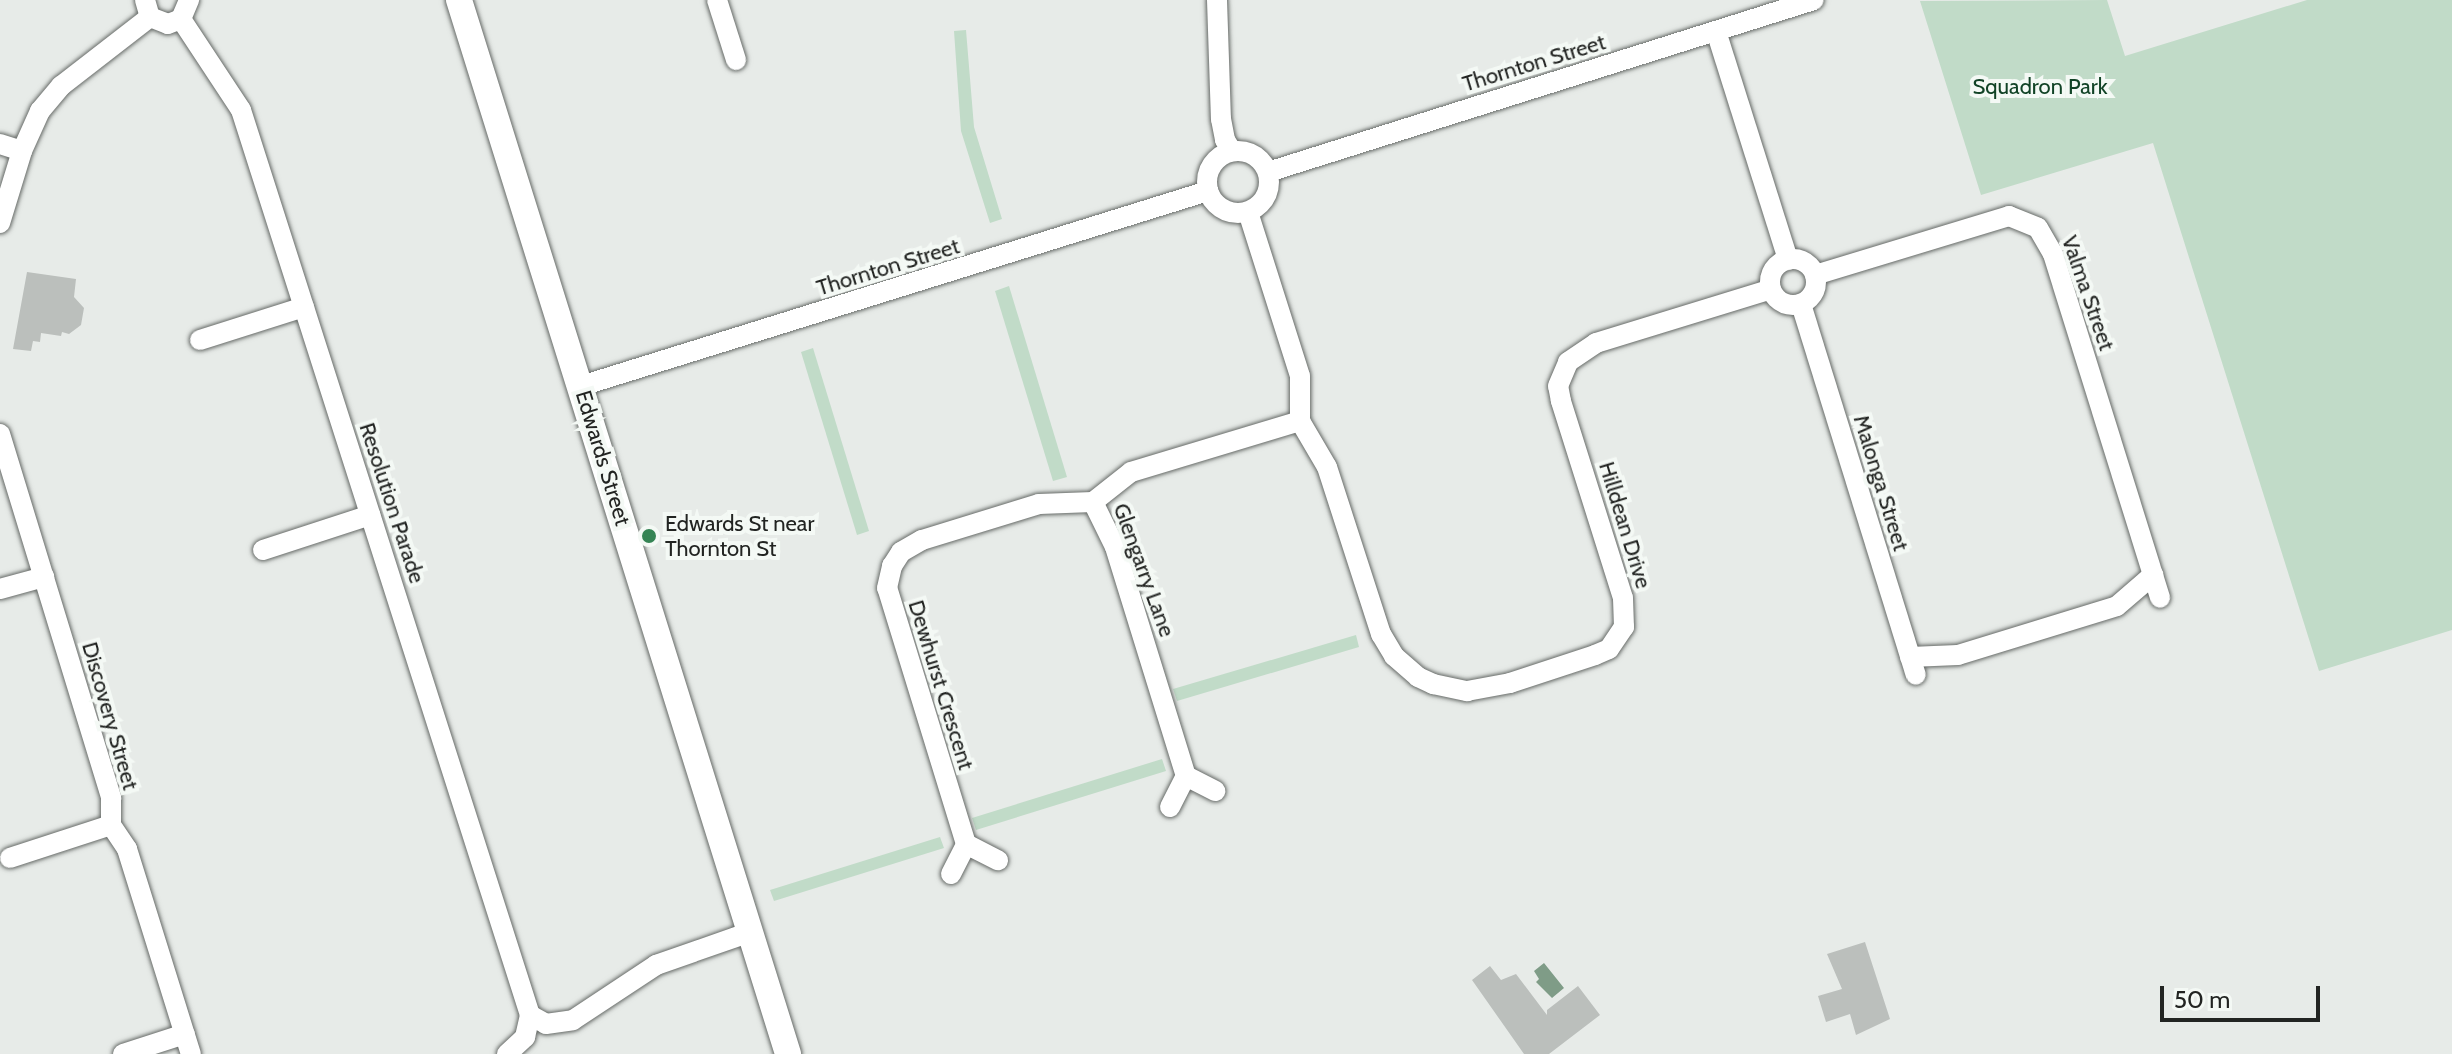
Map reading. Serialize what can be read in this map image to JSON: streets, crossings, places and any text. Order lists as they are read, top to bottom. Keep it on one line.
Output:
{"streets":{"main road":["Edwards Street"],"street":["Thornton Street","Valma Street","Malonga Street","Resolution Parade","Hilldean Drive","Glengarry Lane","Dewhurst Crescent","Discovery Street"]},"crossings":[["Thornton Street","Edwards Street"],["Valma Street","Malonga Street"],["Valma Street","Hilldean Drive"],["Malonga Street","Hilldean Drive"],["Hilldean Drive","Glengarry Lane"],["Glengarry Lane","Dewhurst Crescent"]],"parks":["Squadron Park"],"places":["Edwards St near Thornton St"],"scale_bar":"50 m"}
